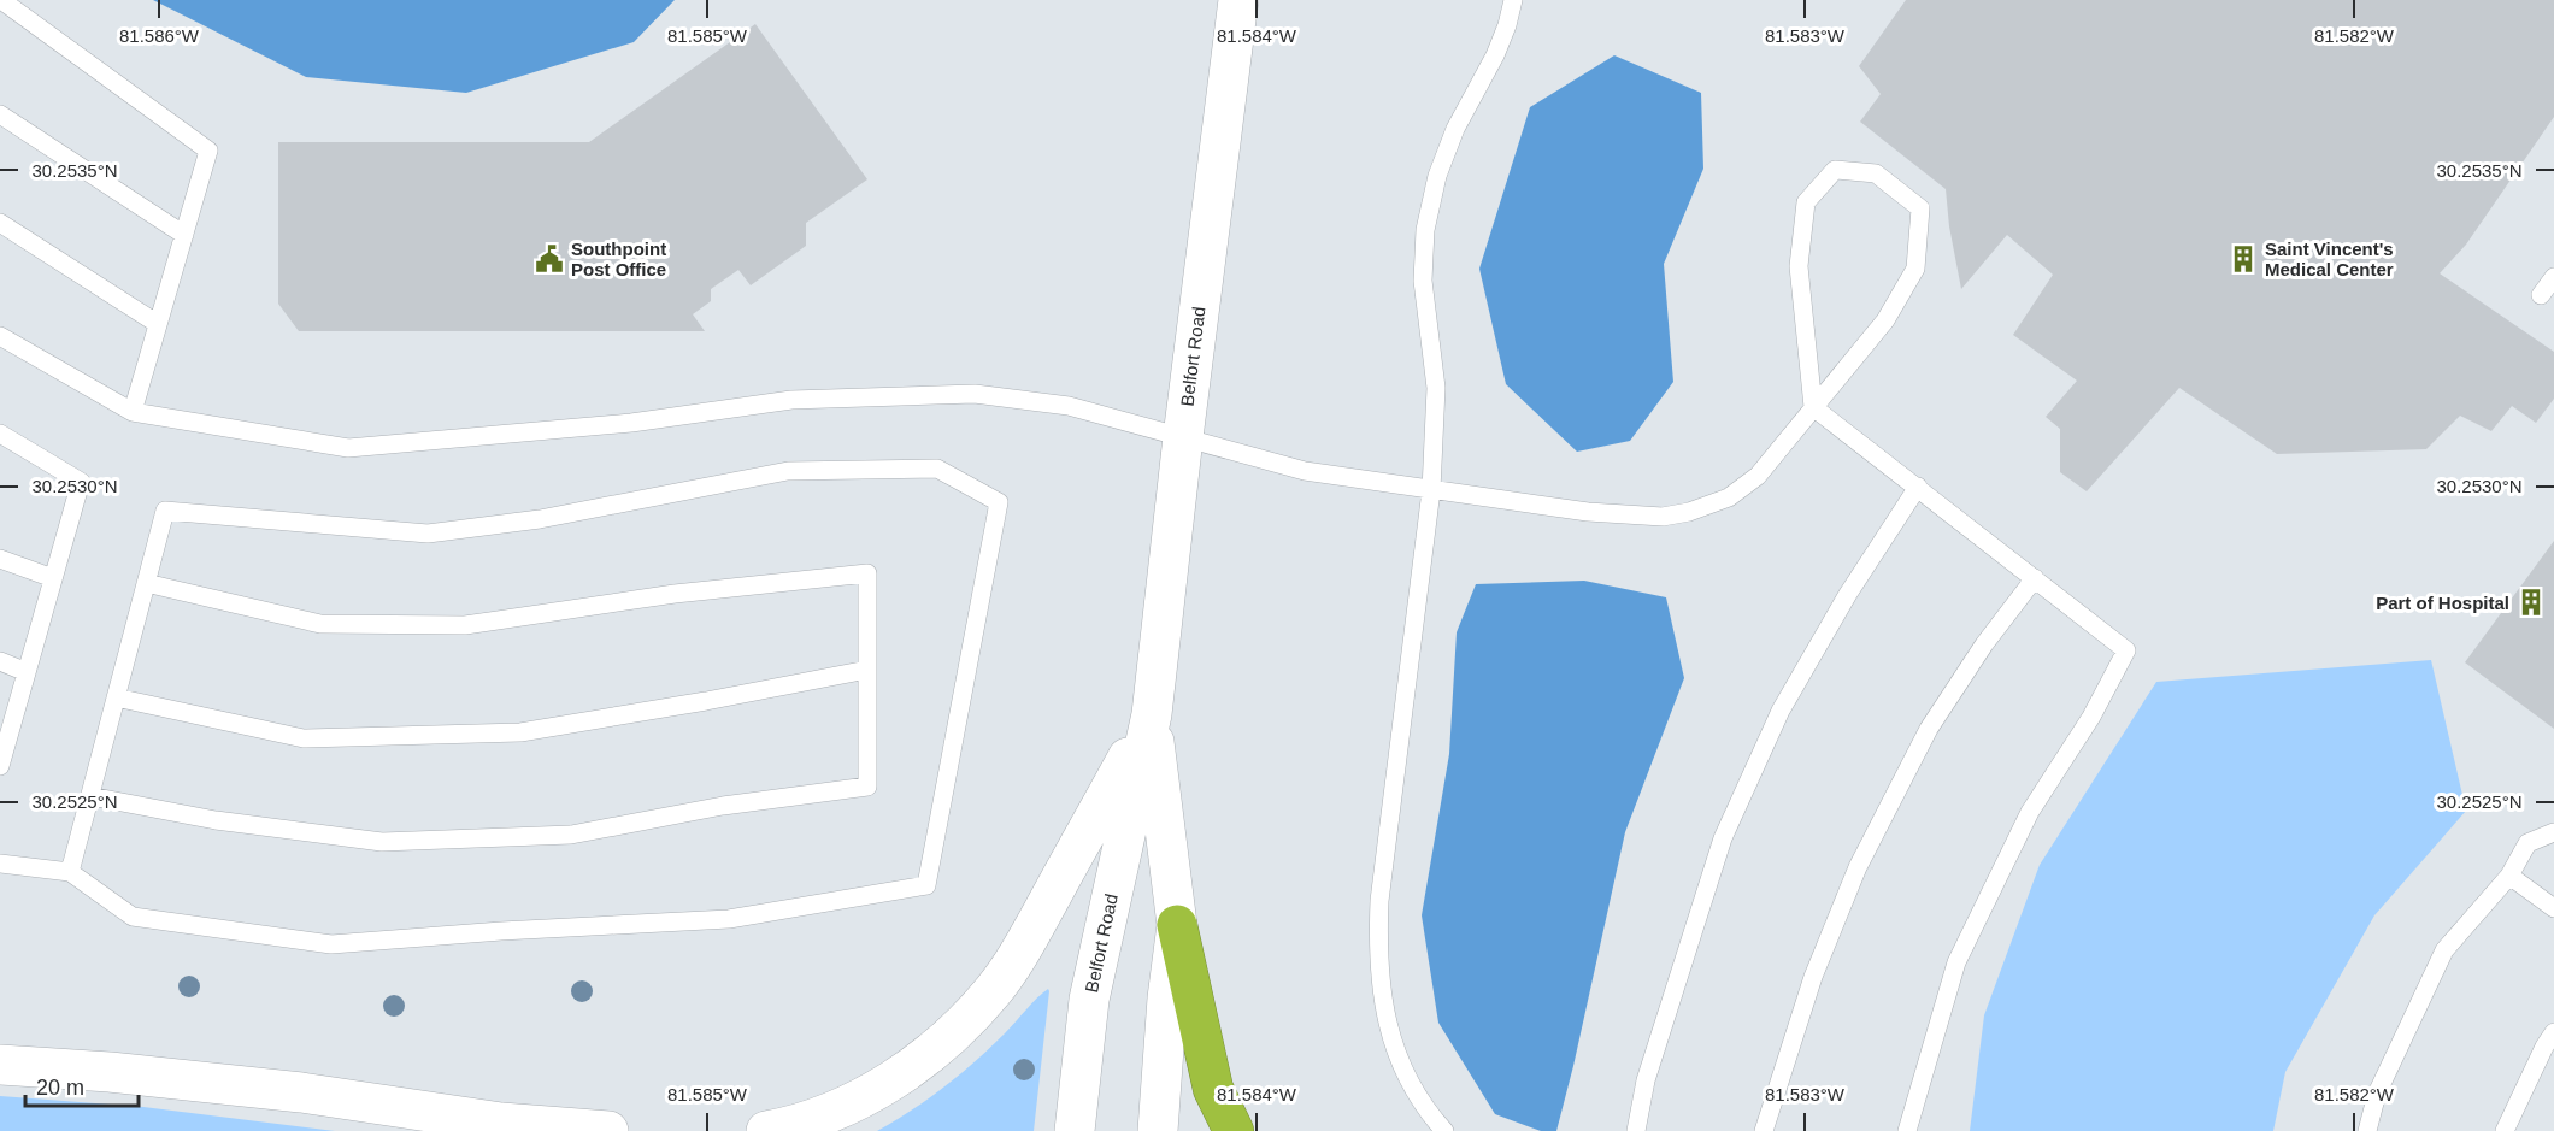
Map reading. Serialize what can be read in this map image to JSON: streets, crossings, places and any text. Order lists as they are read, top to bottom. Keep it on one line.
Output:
{"streets":{"main road":["Belfort Road"]},"places":{"public building":["Southpoint Post Office"],"building":["Saint Vincent's Medical Center","Part of Hospital"]},"scale_bar":"20 m","coordinates":["81.586°W","81.585°W","81.584°W","81.583°W","81.582°W","30.2535°N","30.2530°N","30.2525°N"]}
